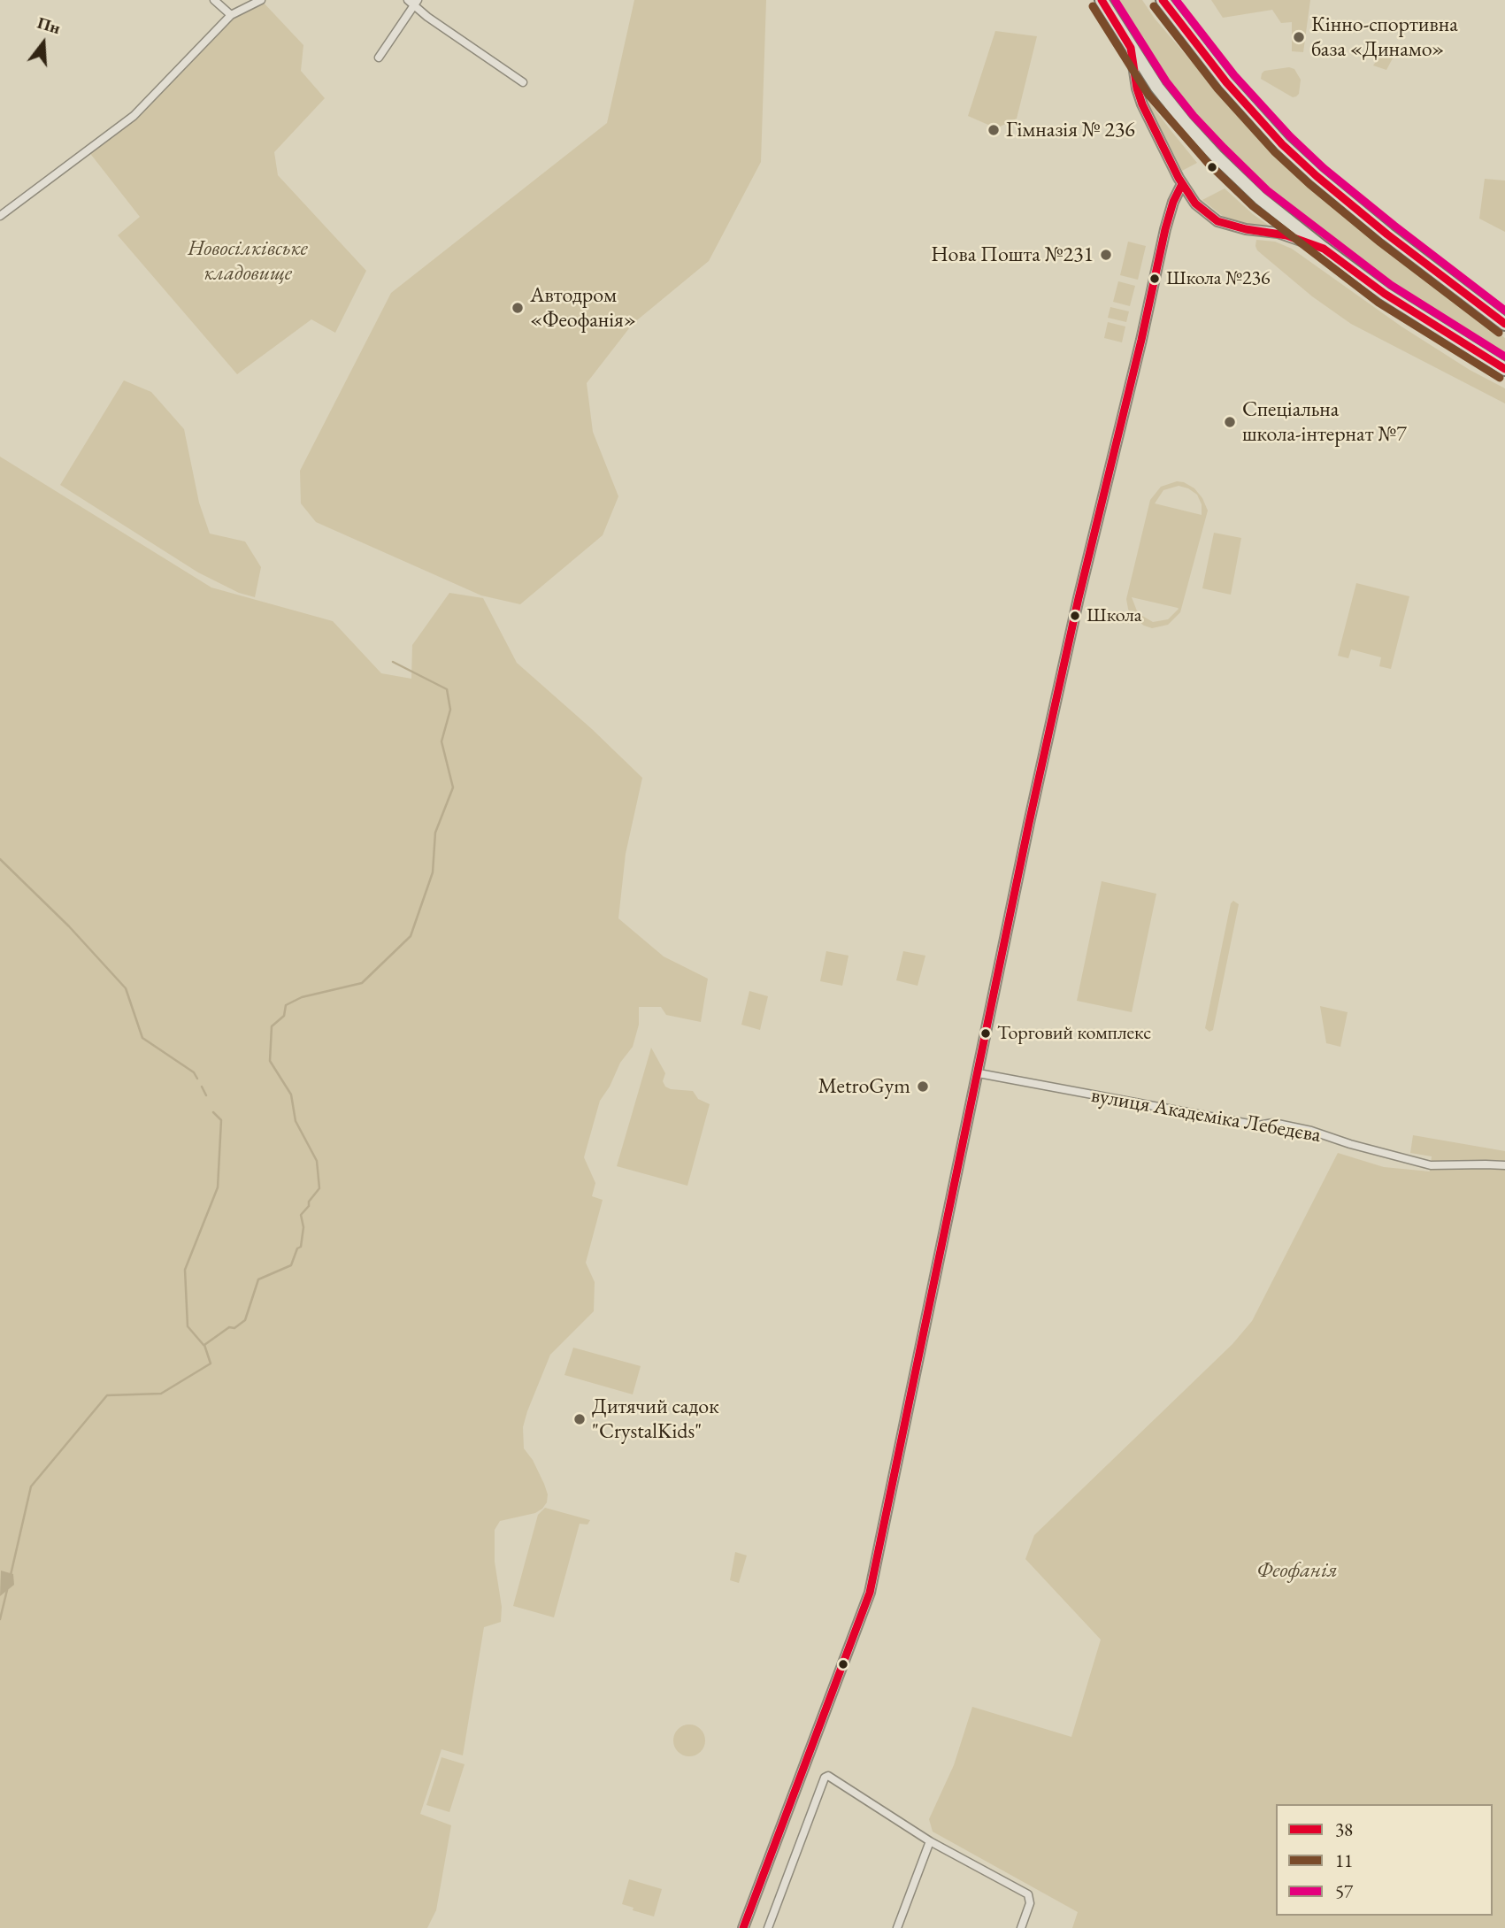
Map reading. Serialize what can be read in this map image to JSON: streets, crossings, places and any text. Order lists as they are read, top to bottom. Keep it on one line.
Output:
{"streets":{"street":["вулиця Академіка Лебедєва"]},"parks":["Новосілківське кладовище","Феофанія"],"places":["Кінно-спортивна база «Динамо»","Гімназія № 236","Нова Пошта №231","Школа №236","Автодром «Феофанія»","Спеціальна школа-інтернат №7","Школа","Торговий комплекс","MetroGym","Дитячий садок \"CrystalKids\""],"lines":["transit line 38","transit line 57","transit line 11"],"legend":["38","11","57"],"north":"top"}
